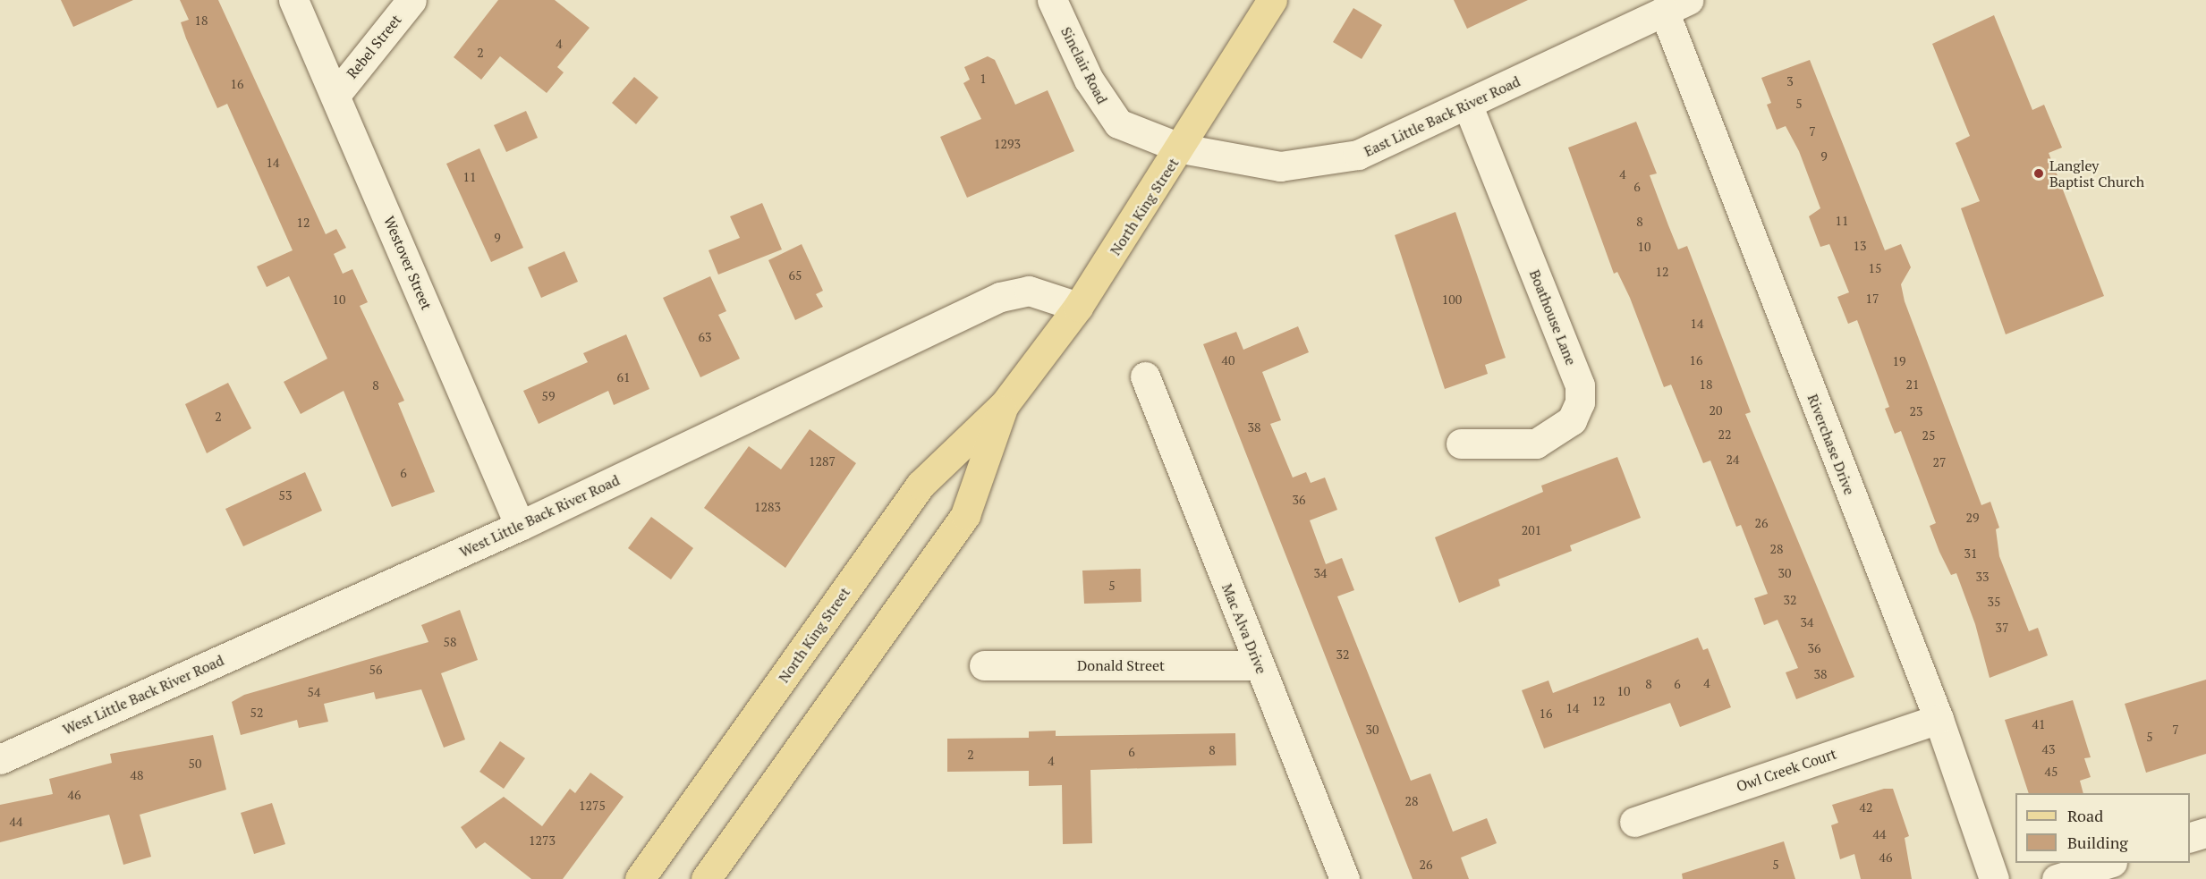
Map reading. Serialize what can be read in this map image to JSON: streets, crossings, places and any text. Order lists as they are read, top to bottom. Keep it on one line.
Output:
{"streets":{"main road":["North King Street"],"street":["Rebel Street","Sinclair Road","East Little Back River Road","Westover Street","Boathouse Lane","Riverchase Drive","West Little Back River Road","Mac Alva Drive","Donald Street","Owl Creek Court"]},"crossings":[["Rebel Street","Westover Street"],["Sinclair Road","East Little Back River Road"],["Sinclair Road","North King Street"],["East Little Back River Road","North King Street"],["East Little Back River Road","Boathouse Lane"],["East Little Back River Road","Riverchase Drive"],["North King Street","West Little Back River Road"],["Westover Street","West Little Back River Road"],["Riverchase Drive","Owl Creek Court"],["Mac Alva Drive","Donald Street"]],"places":["Langley Baptist Church"],"house_numbers":["18","4","2","1","3","16","5","7","1293","9","14","4","11","6","11","8","12","9","13","10","15","12","65","17","10","100","14","63","40","16","19","61","18","21","8","59","20","23","2","38","22","25","24","1287","27","6","53","36","1283","29","26","201","28","31","34","30","33","5","32","35","34","37","58","36","32","56","38","4","8","6","10","54","12","14","52","16","41","30","7","5","43","8","6","2","4","50","45","48","46","28","1275","42","44","44","1273","46","26","5"],"legend":["Road","Building"]}
